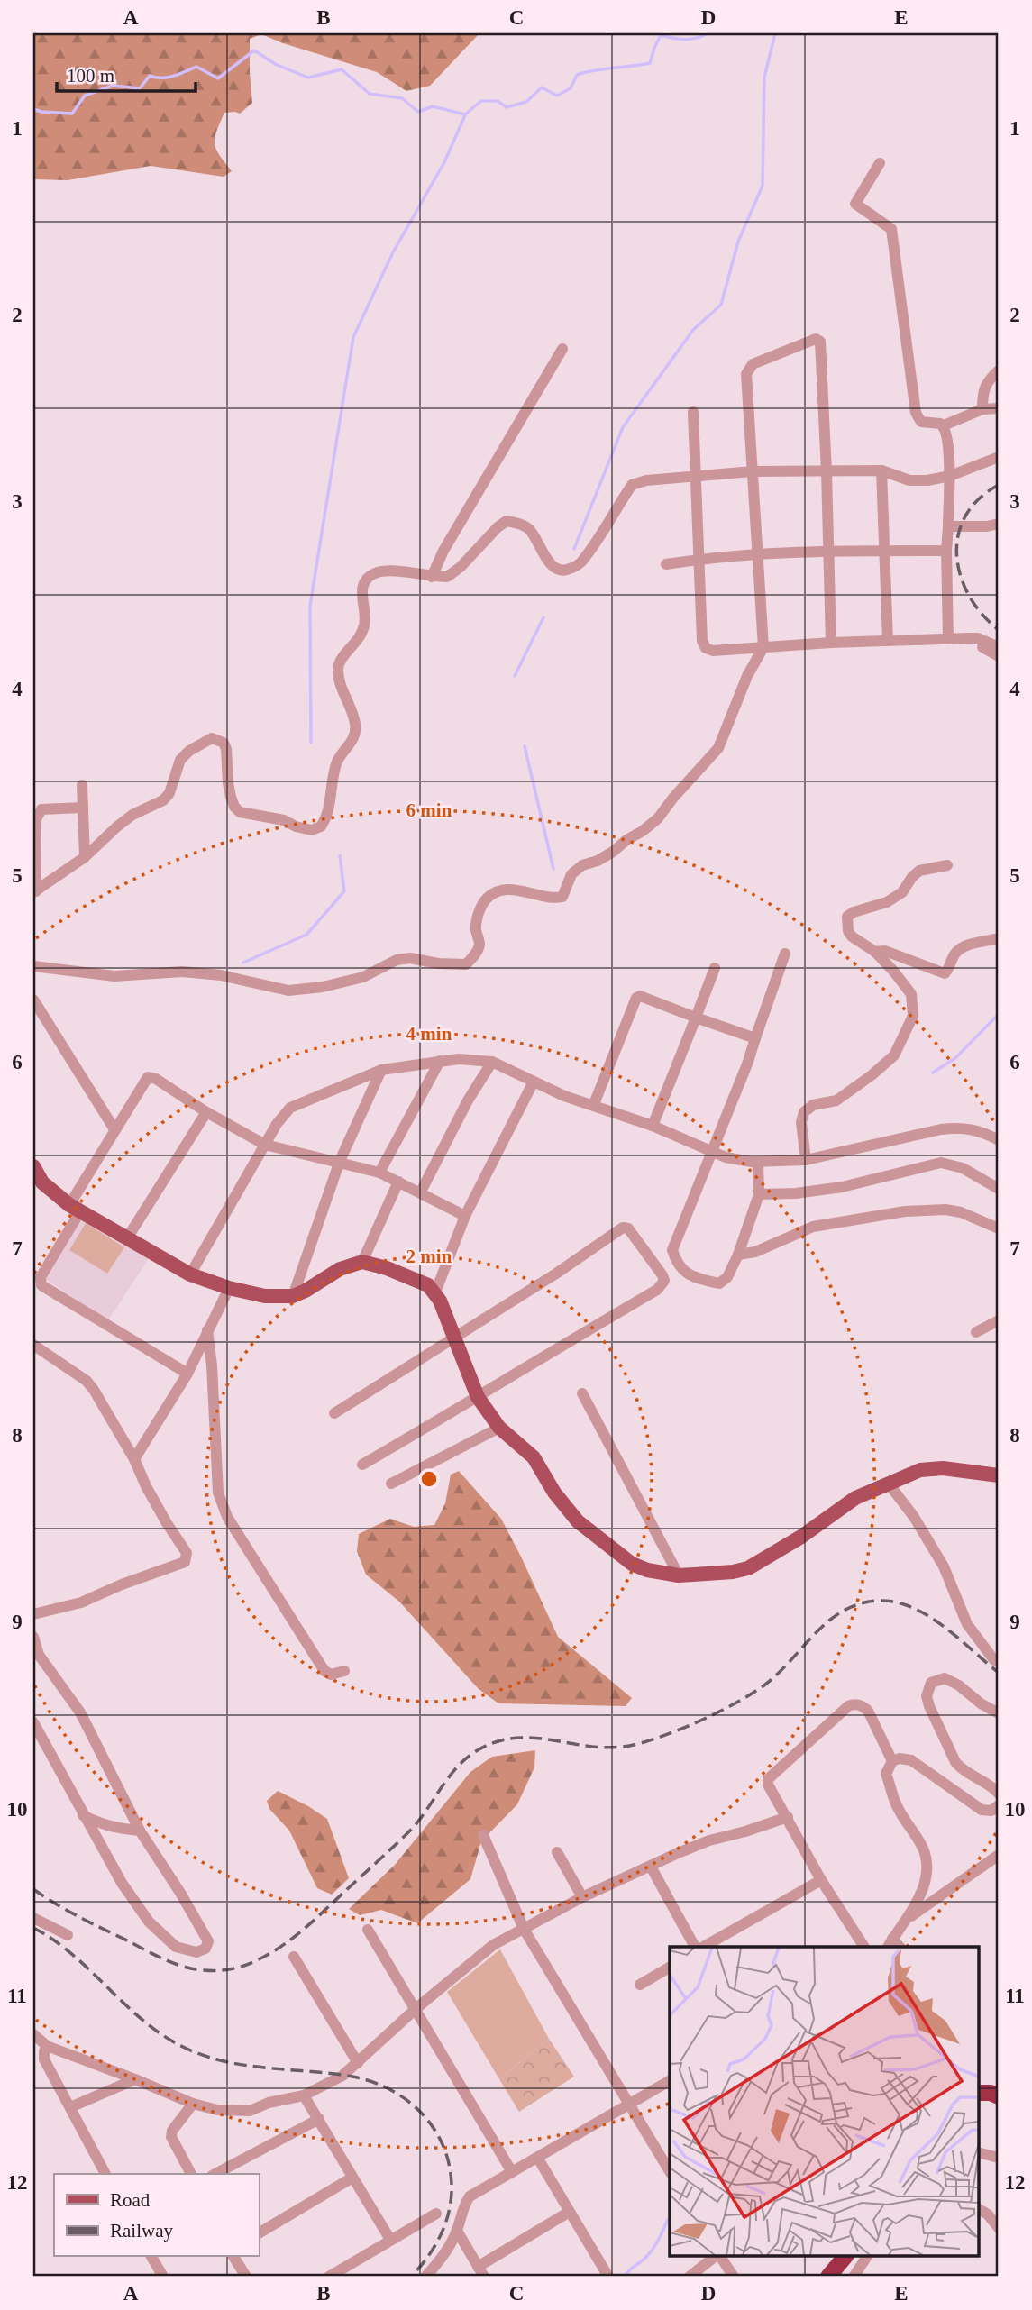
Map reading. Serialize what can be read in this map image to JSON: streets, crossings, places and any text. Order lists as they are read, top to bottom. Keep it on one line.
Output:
{"legend":["Road","Railway"],"scale_bar":"100 m","grid":{"columns":["A","B","C","D","E"],"rows":["1","2","3","4","5","6","7","8","9","10","11","12"]},"rings":["6 min","4 min","2 min"]}
